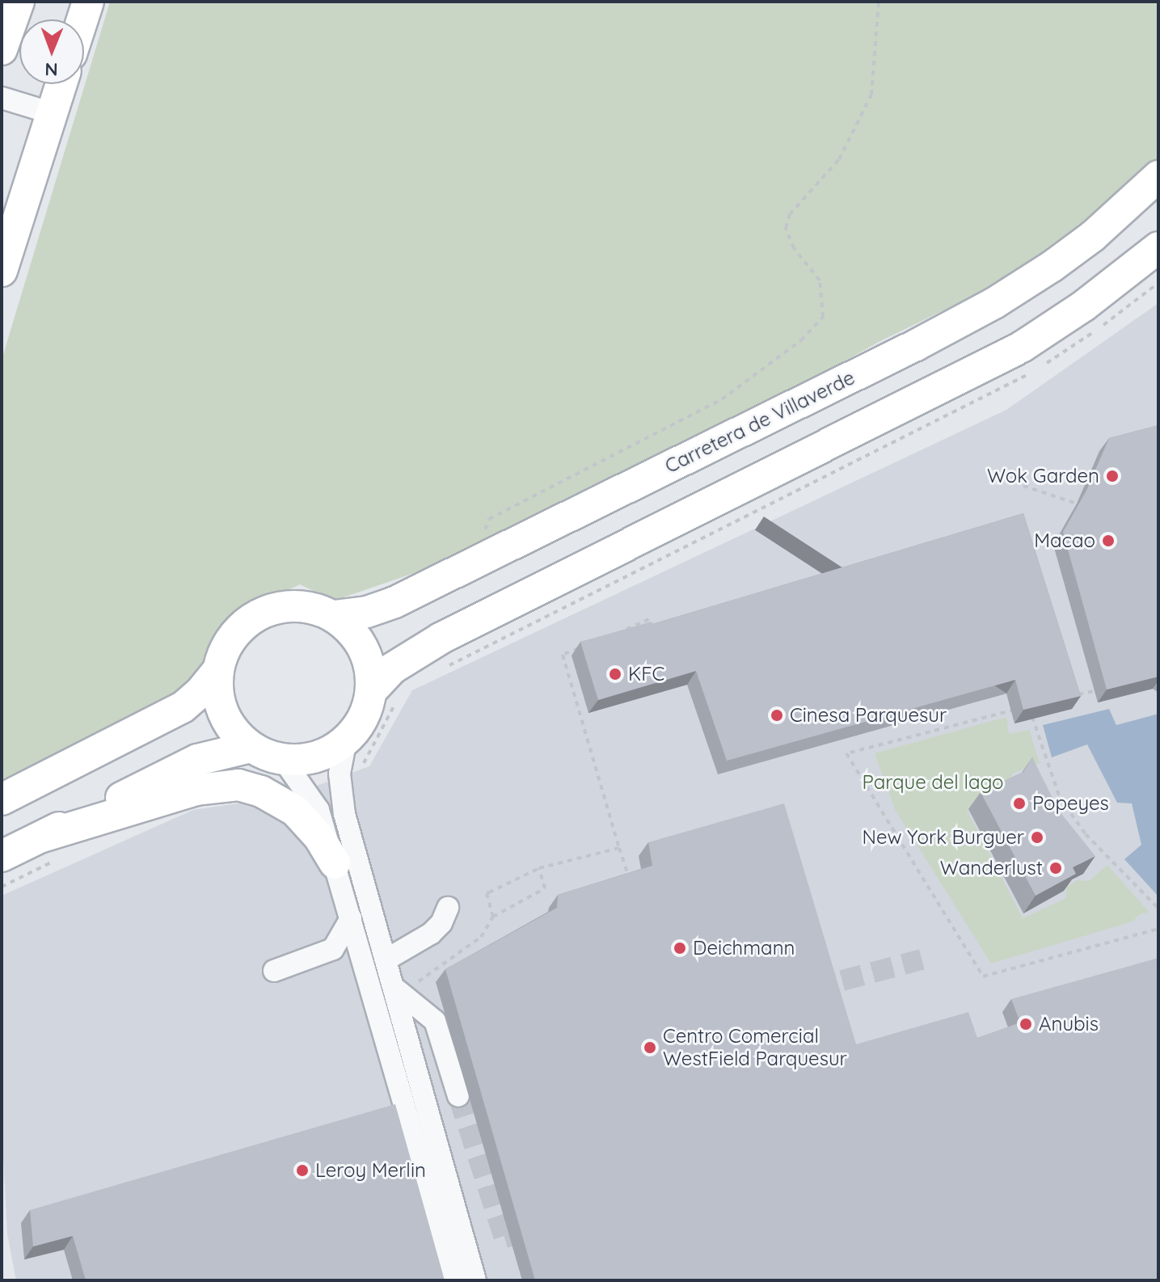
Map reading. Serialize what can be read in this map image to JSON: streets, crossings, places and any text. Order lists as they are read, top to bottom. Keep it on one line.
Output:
{"streets":{"highway":["Carretera de Villaverde"]},"parks":["Parque del lago"],"places":["Wok Garden","Macao","KFC","Cinesa Parquesur","Popeyes","New York Burguer","Wanderlust","Deichmann","Anubis","Centro Comercial WestField Parquesur","Leroy Merlin"],"north":"bottom"}
